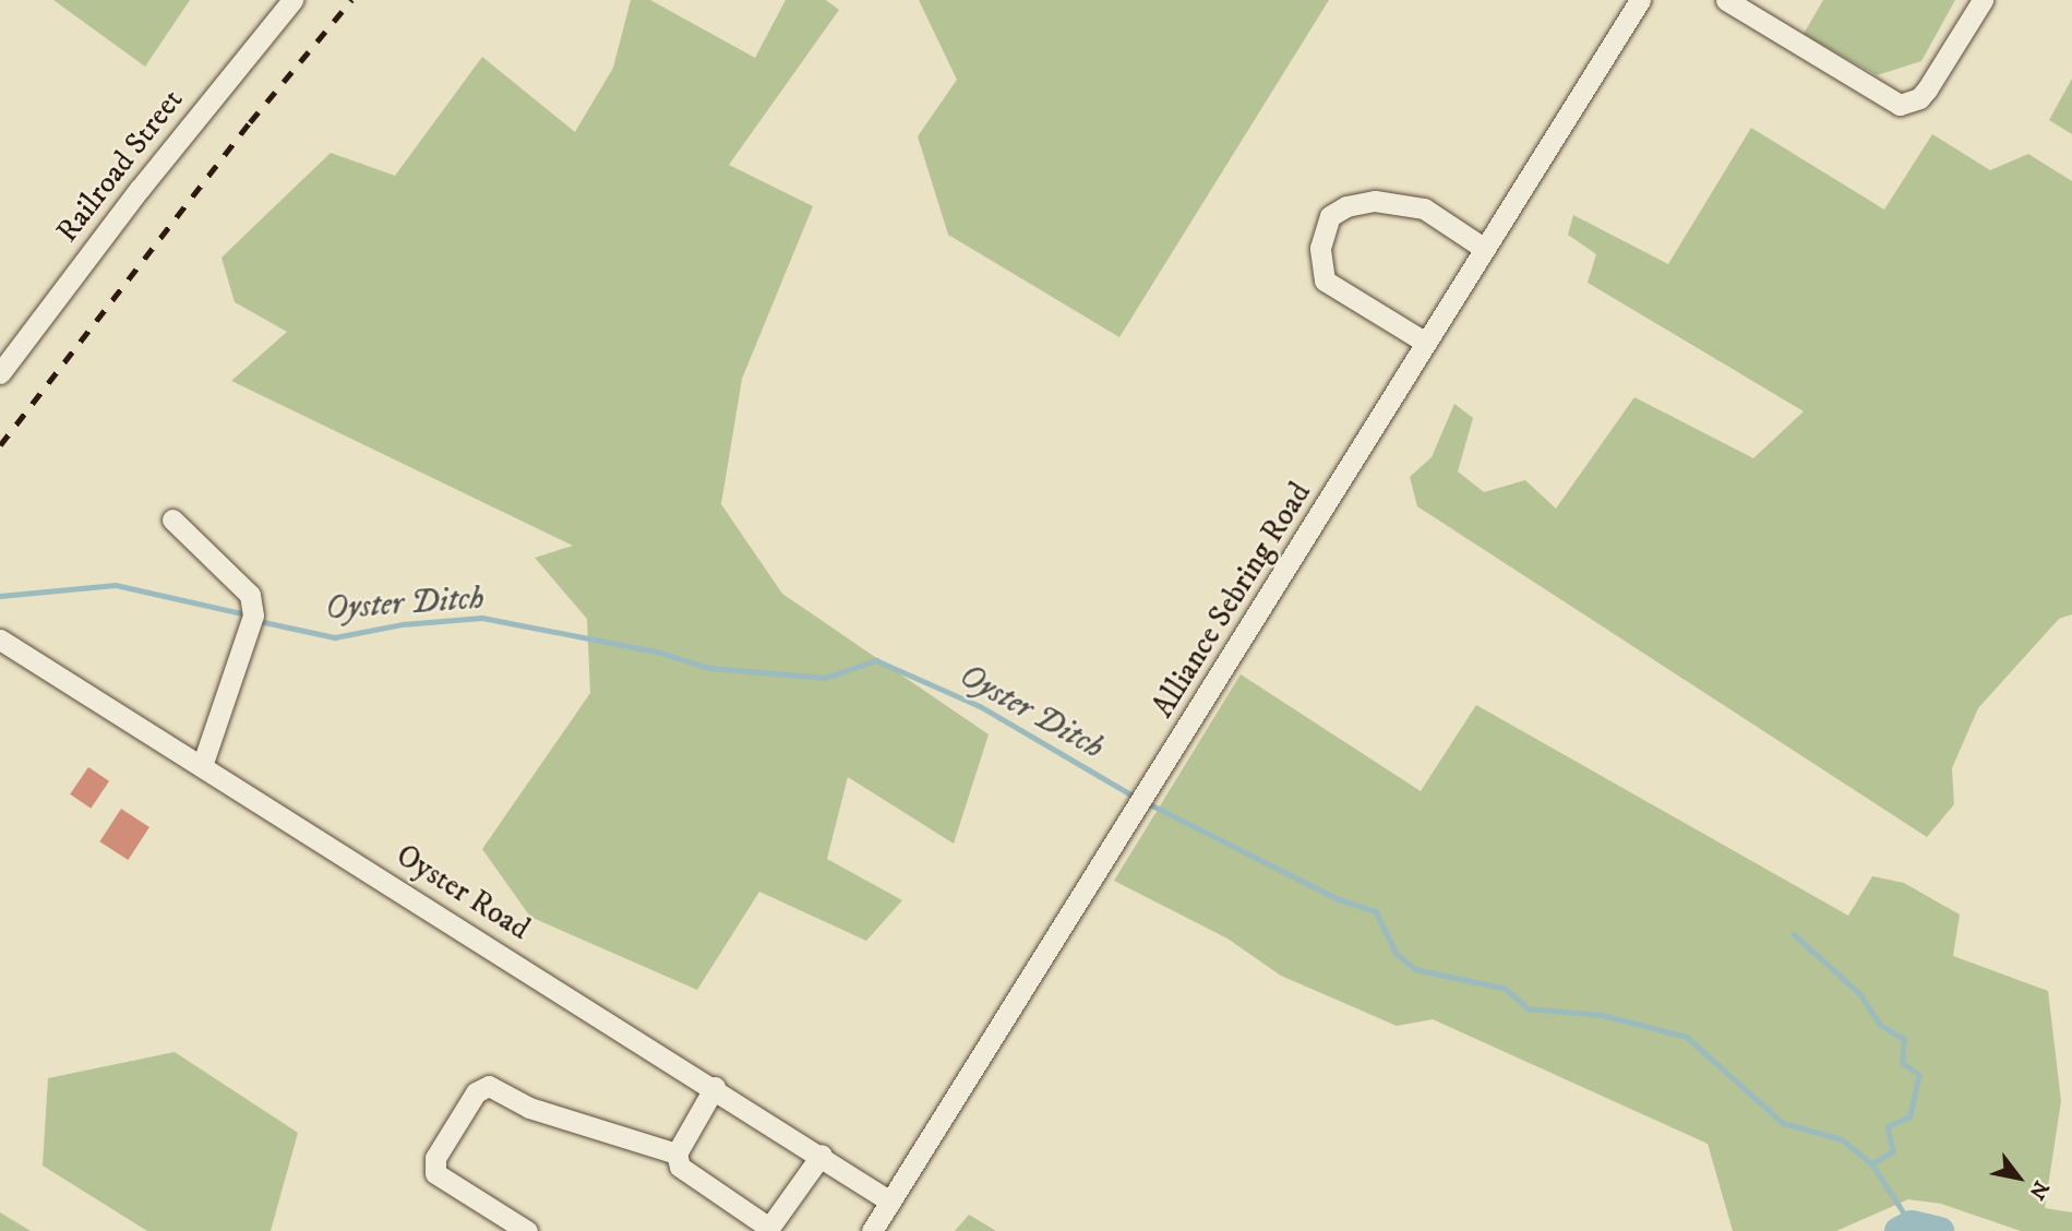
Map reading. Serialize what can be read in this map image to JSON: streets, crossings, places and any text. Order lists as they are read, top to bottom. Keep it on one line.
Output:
{"streets":{"street":["Railroad Street","Alliance Sebring Road","Oyster Road"]},"crossings":[["Alliance Sebring Road","Oyster Road"]],"water":["Oyster Ditch"],"north":"bottom right"}
